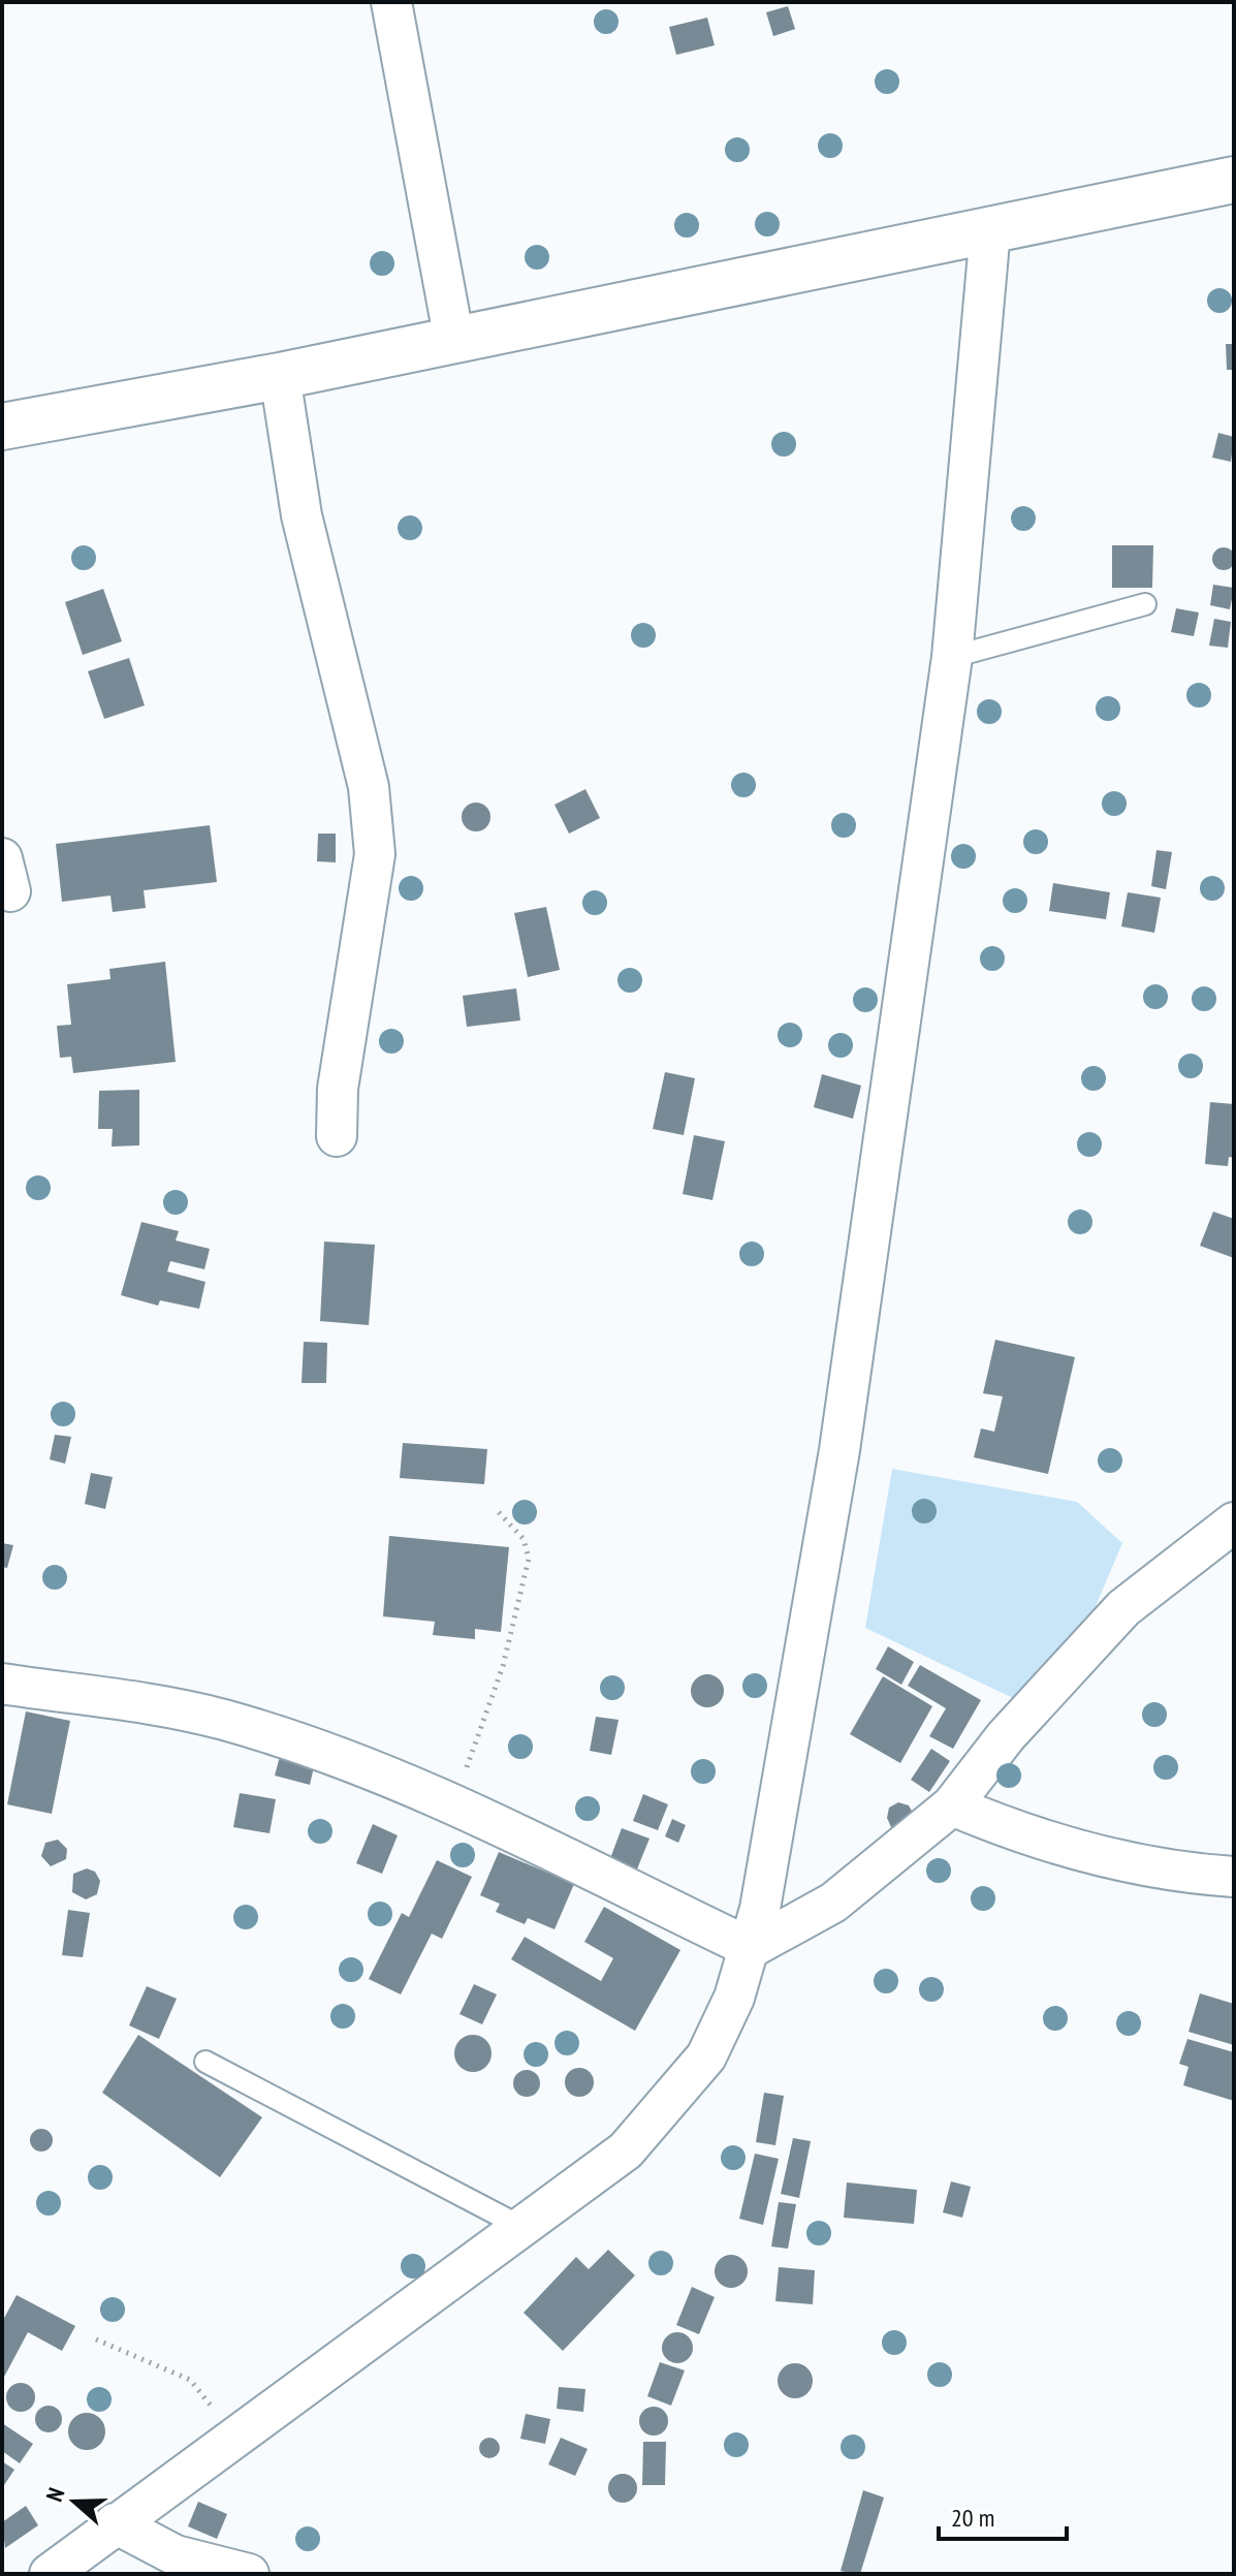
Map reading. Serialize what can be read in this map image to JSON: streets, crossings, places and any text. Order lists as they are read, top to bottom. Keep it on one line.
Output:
{"scale_bar":"20 m","north":"left"}
